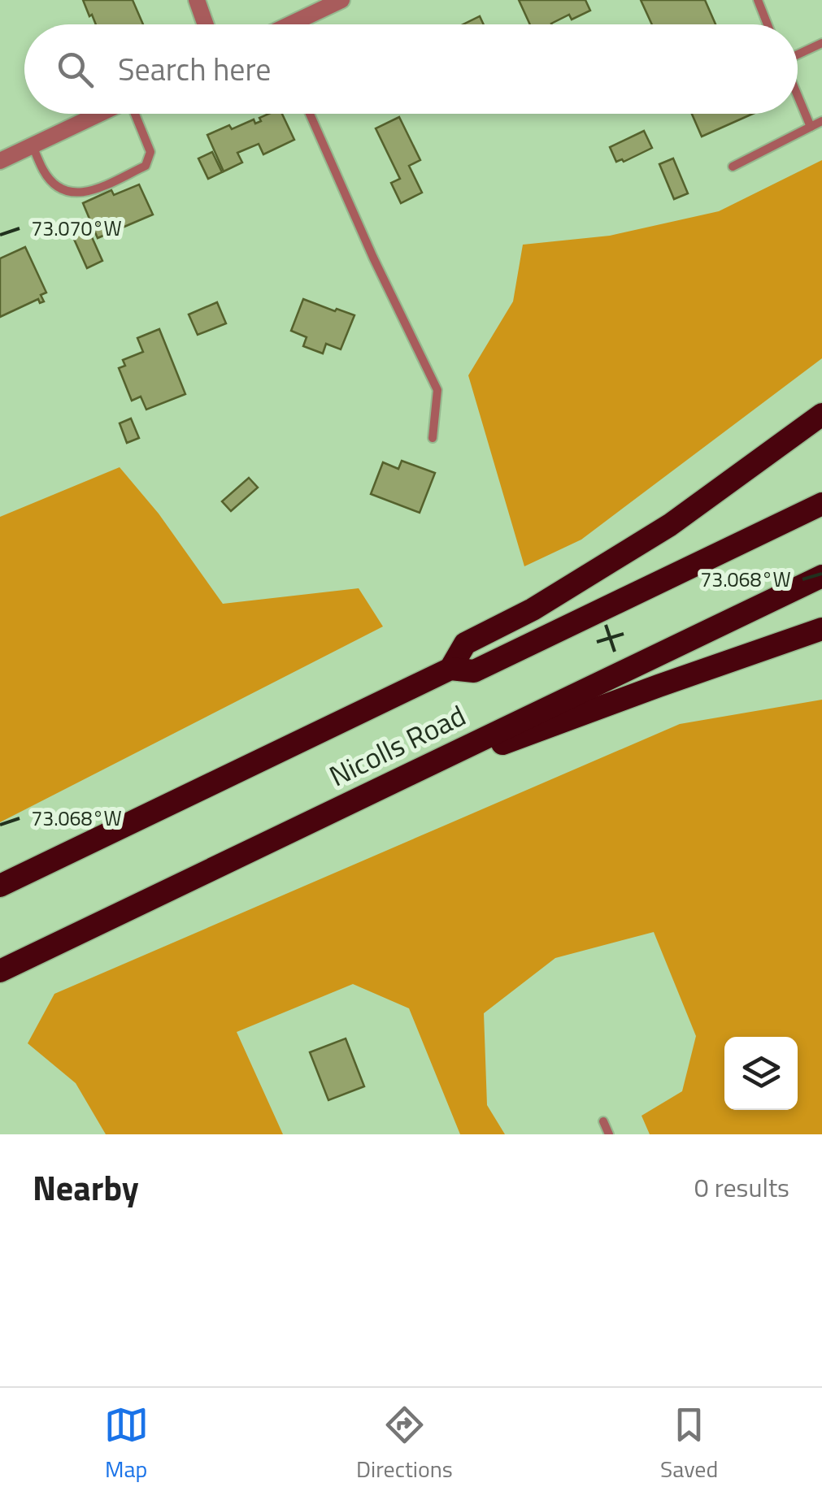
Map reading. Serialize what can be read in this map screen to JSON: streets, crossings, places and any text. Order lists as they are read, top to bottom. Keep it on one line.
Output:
{"streets":{"highway":["Nicolls Road"]},"page":{"search":"Search here","heading":["Nearby","0 results"],"nav":["Map","Directions","Saved"]},"coordinates":["73.070°W","73.068°W"]}
